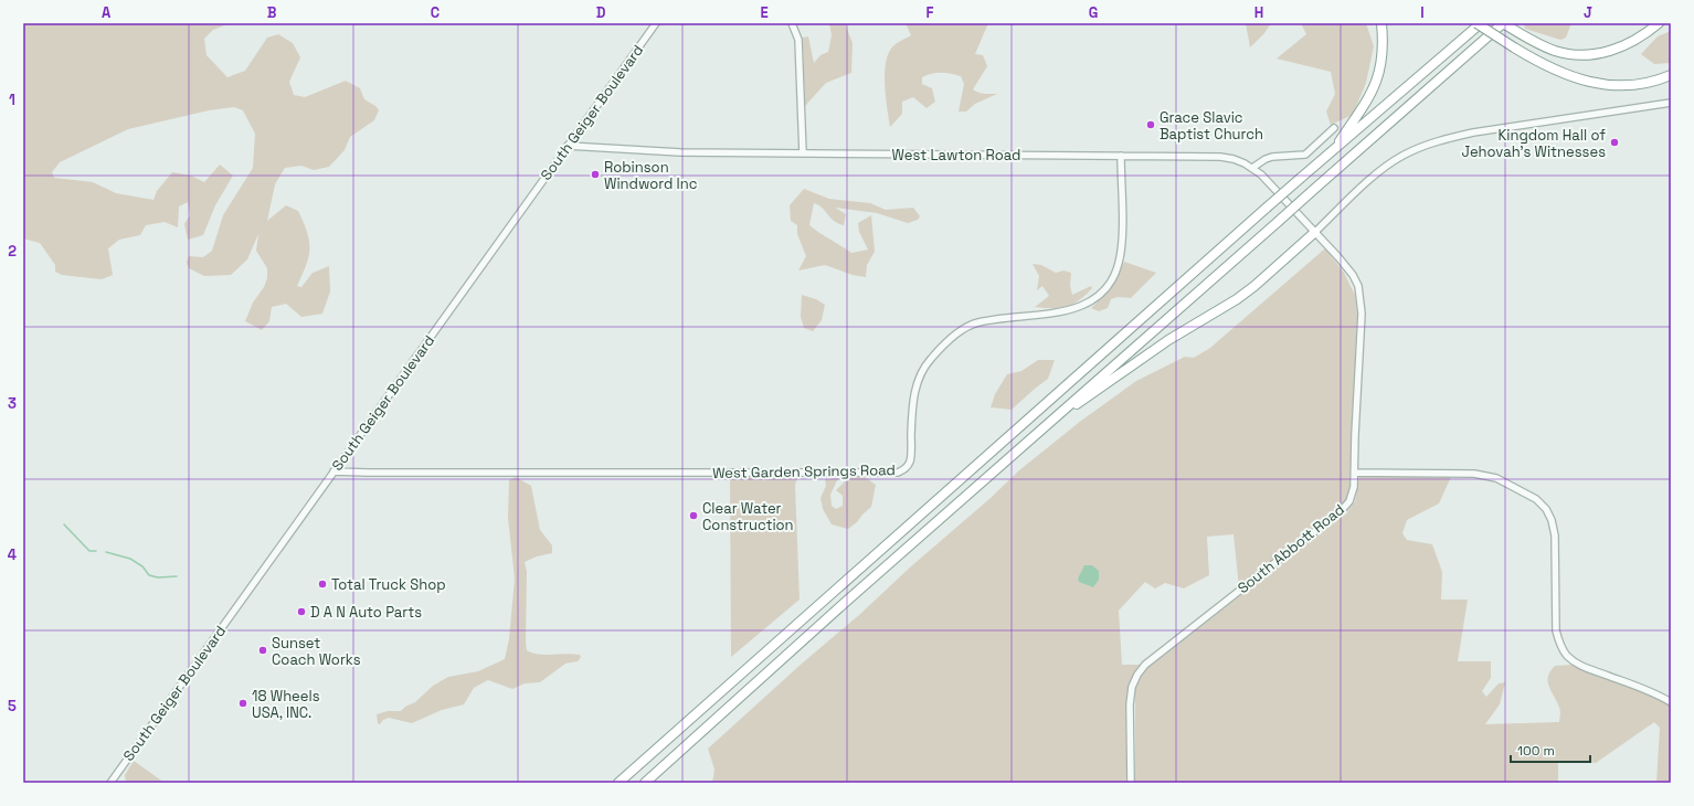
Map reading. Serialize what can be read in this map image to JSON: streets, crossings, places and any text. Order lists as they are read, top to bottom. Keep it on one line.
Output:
{"streets":{"street":["South Geiger Boulevard","West Lawton Road","West Garden Springs Road","South Abbott Road"]},"crossings":[["South Geiger Boulevard","West Lawton Road"],["South Geiger Boulevard","West Garden Springs Road"],["West Lawton Road","West Garden Springs Road"],["West Lawton Road","South Abbott Road"]],"places":["Grace Slavic Baptist Church","Kingdom Hall of Jehovah's Witnesses","Robinson Windword Inc","Clear Water Construction","Total Truck Shop","D A N Auto Parts","Sunset Coach Works","18 Wheels USA, INC."],"scale_bar":"100 m","grid":{"columns":["A","B","C","D","E","F","G","H","I","J"],"rows":["1","2","3","4","5"]}}
